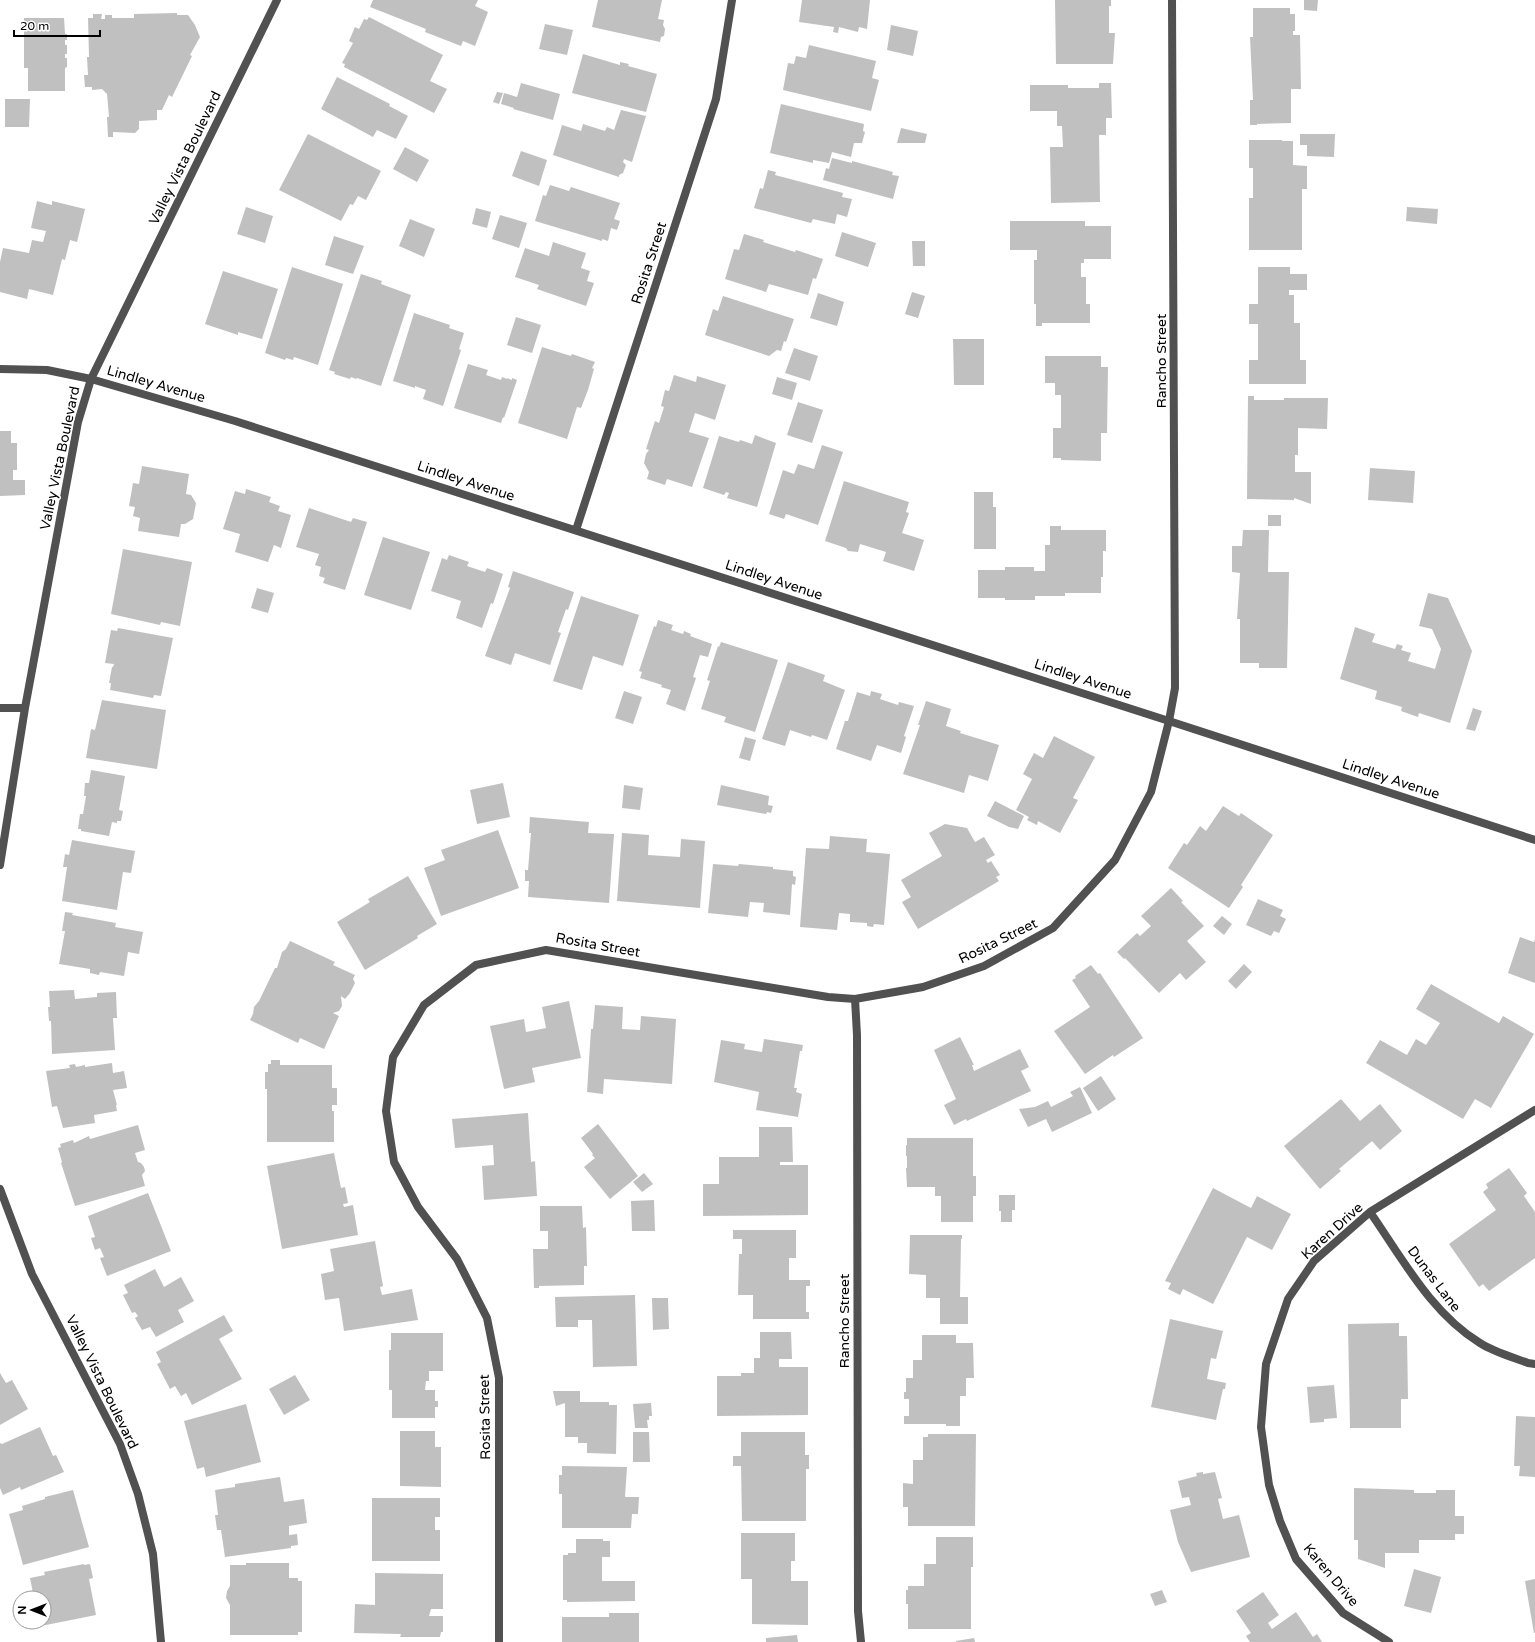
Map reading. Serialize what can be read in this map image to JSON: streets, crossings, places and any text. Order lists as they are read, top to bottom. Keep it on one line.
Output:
{"streets":{"street":["Valley Vista Boulevard","Rosita Street","Rancho Street","Lindley Avenue","Karen Drive","Dunas Lane"]},"crossings":[["Valley Vista Boulevard","Lindley Avenue"],["Rosita Street","Rancho Street"],["Rosita Street","Lindley Avenue"],["Rancho Street","Lindley Avenue"],["Karen Drive","Dunas Lane"]],"scale_bar":"20 m","north":"left"}
